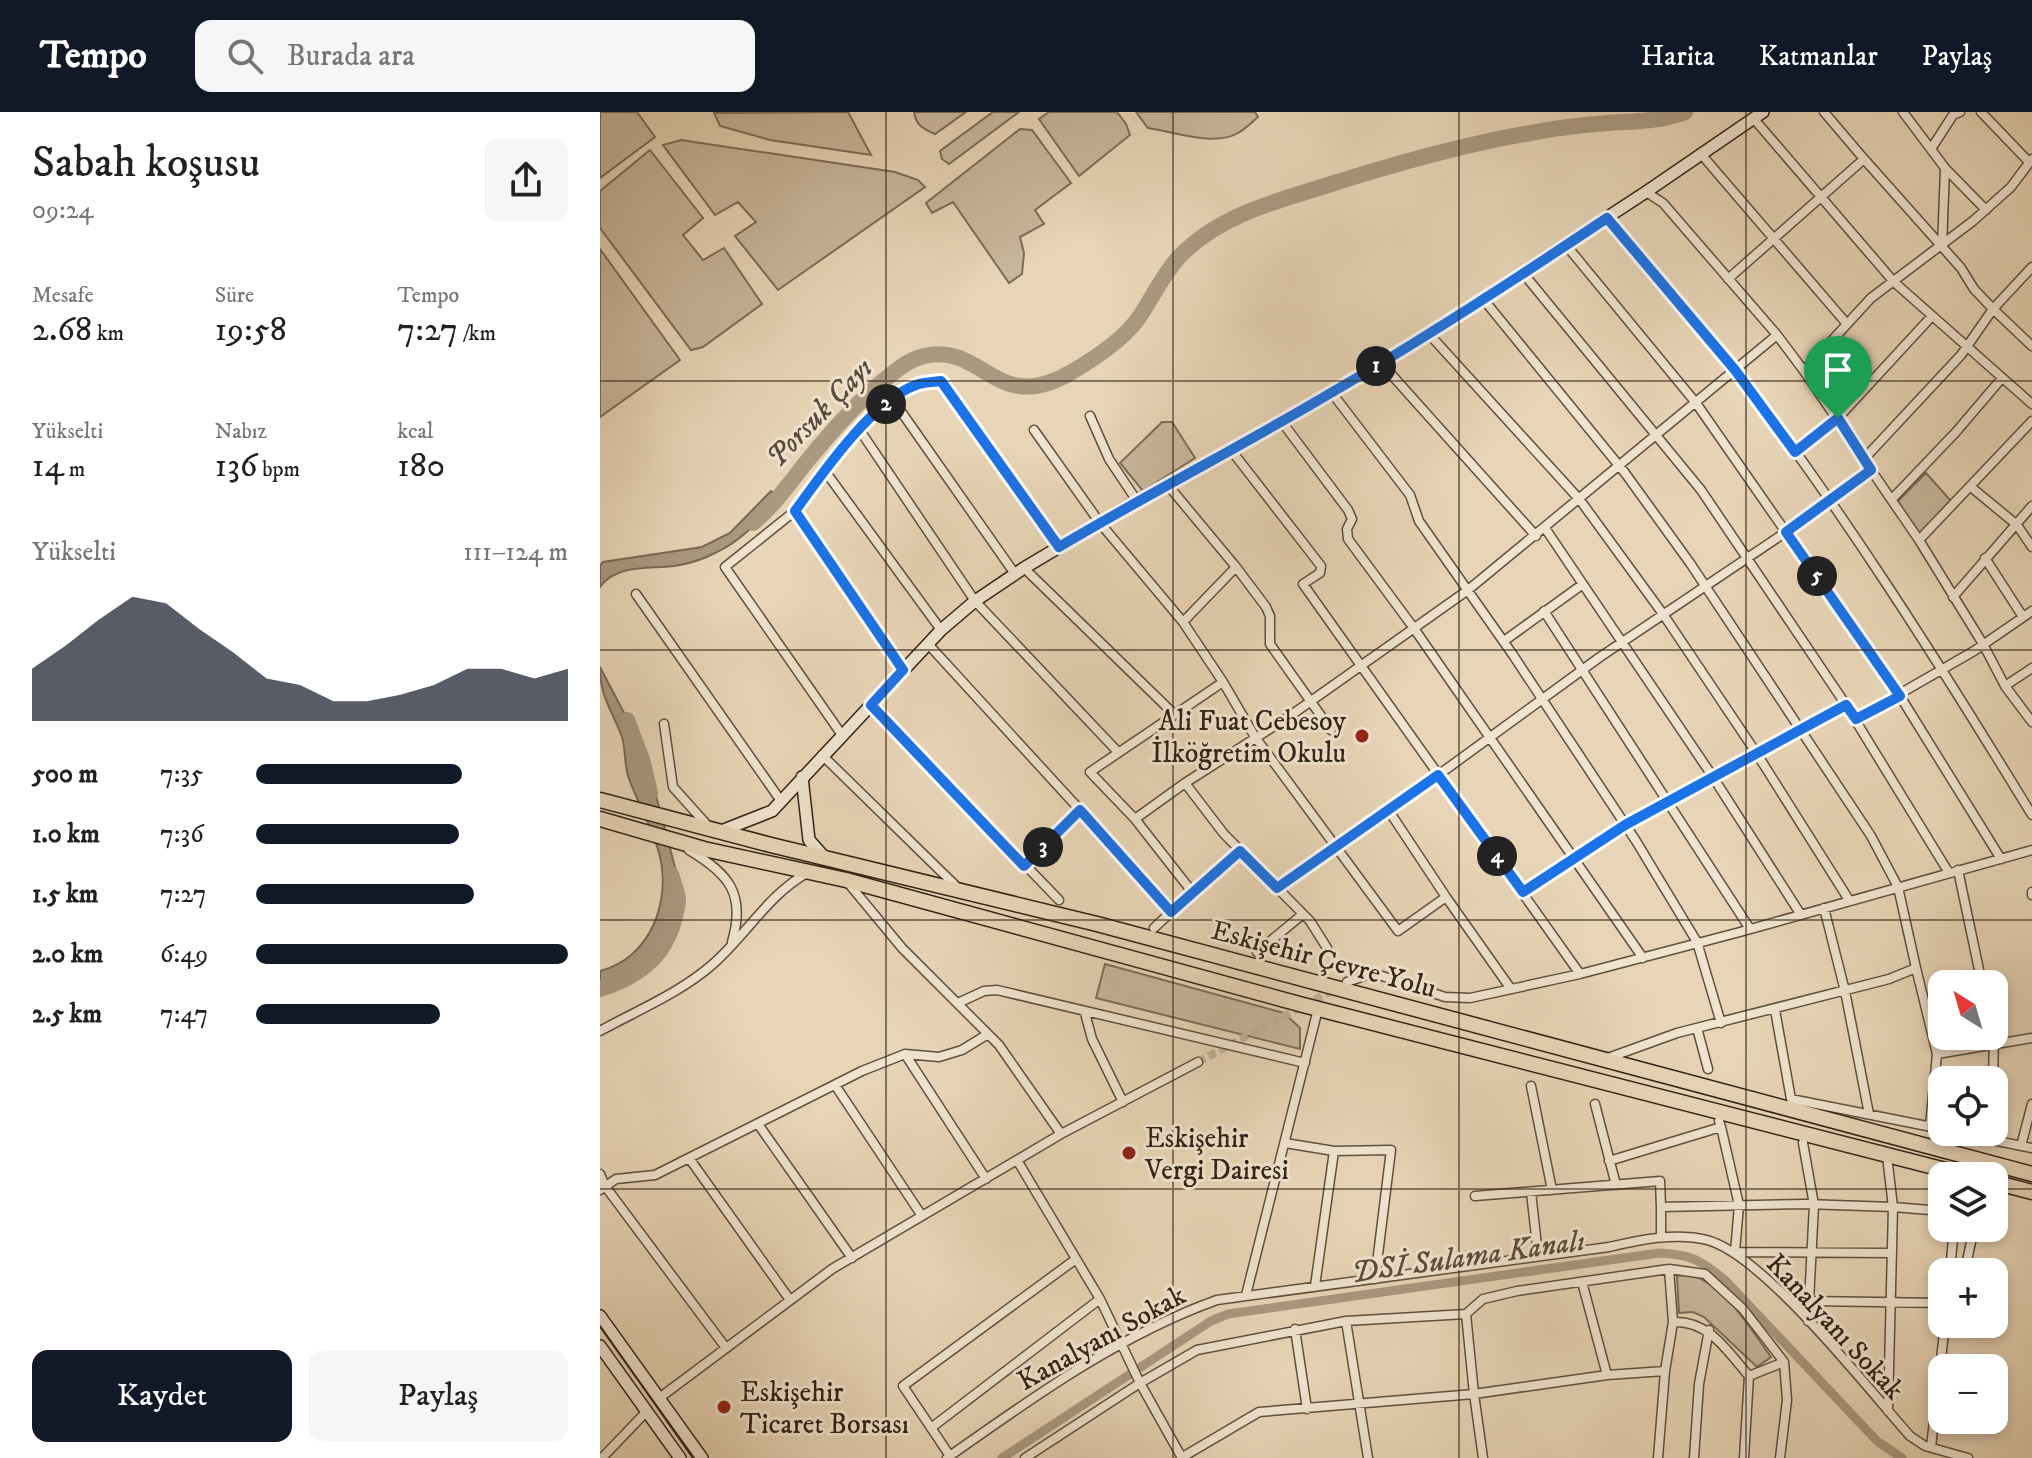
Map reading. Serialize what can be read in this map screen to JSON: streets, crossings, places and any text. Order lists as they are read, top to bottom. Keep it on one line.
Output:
{"streets":{"highway":["Eskişehir Çevre Yolu"],"street":["Kanalyanı Sokak"]},"water":["Porsuk Çayı","DSİ Sulama Kanalı"],"places":["Ali Fuat Cebesoy İlköğretim Okulu","Eskişehir Vergi Dairesi","Eskişehir Ticaret Borsası"],"north":"top left","page":{"header":"Tempo","search":"Burada ara","nav":["Harita","Katmanlar","Paylaş"],"heading":["Sabah koşusu","09:24"],"stats":[["Mesafe","2.68 km"],["Süre","19:58"],["Tempo","7:27 /km"],["Yükselti","14 m"],["Nabız","136 bpm"],["kcal","180"]],"pins":["1","2","5","3","4"],"chart":["Yükselti","111–124 m"],"list":[{"name":"500 m","note":"7:35"},{"name":"1.0 km","note":"7:36"},{"name":"1.5 km","note":"7:27"},{"name":"2.0 km","note":"6:49"},{"name":"2.5 km","note":"7:47"}],"map_buttons":["+","−"],"buttons":["Kaydet","Paylaş"]}}
